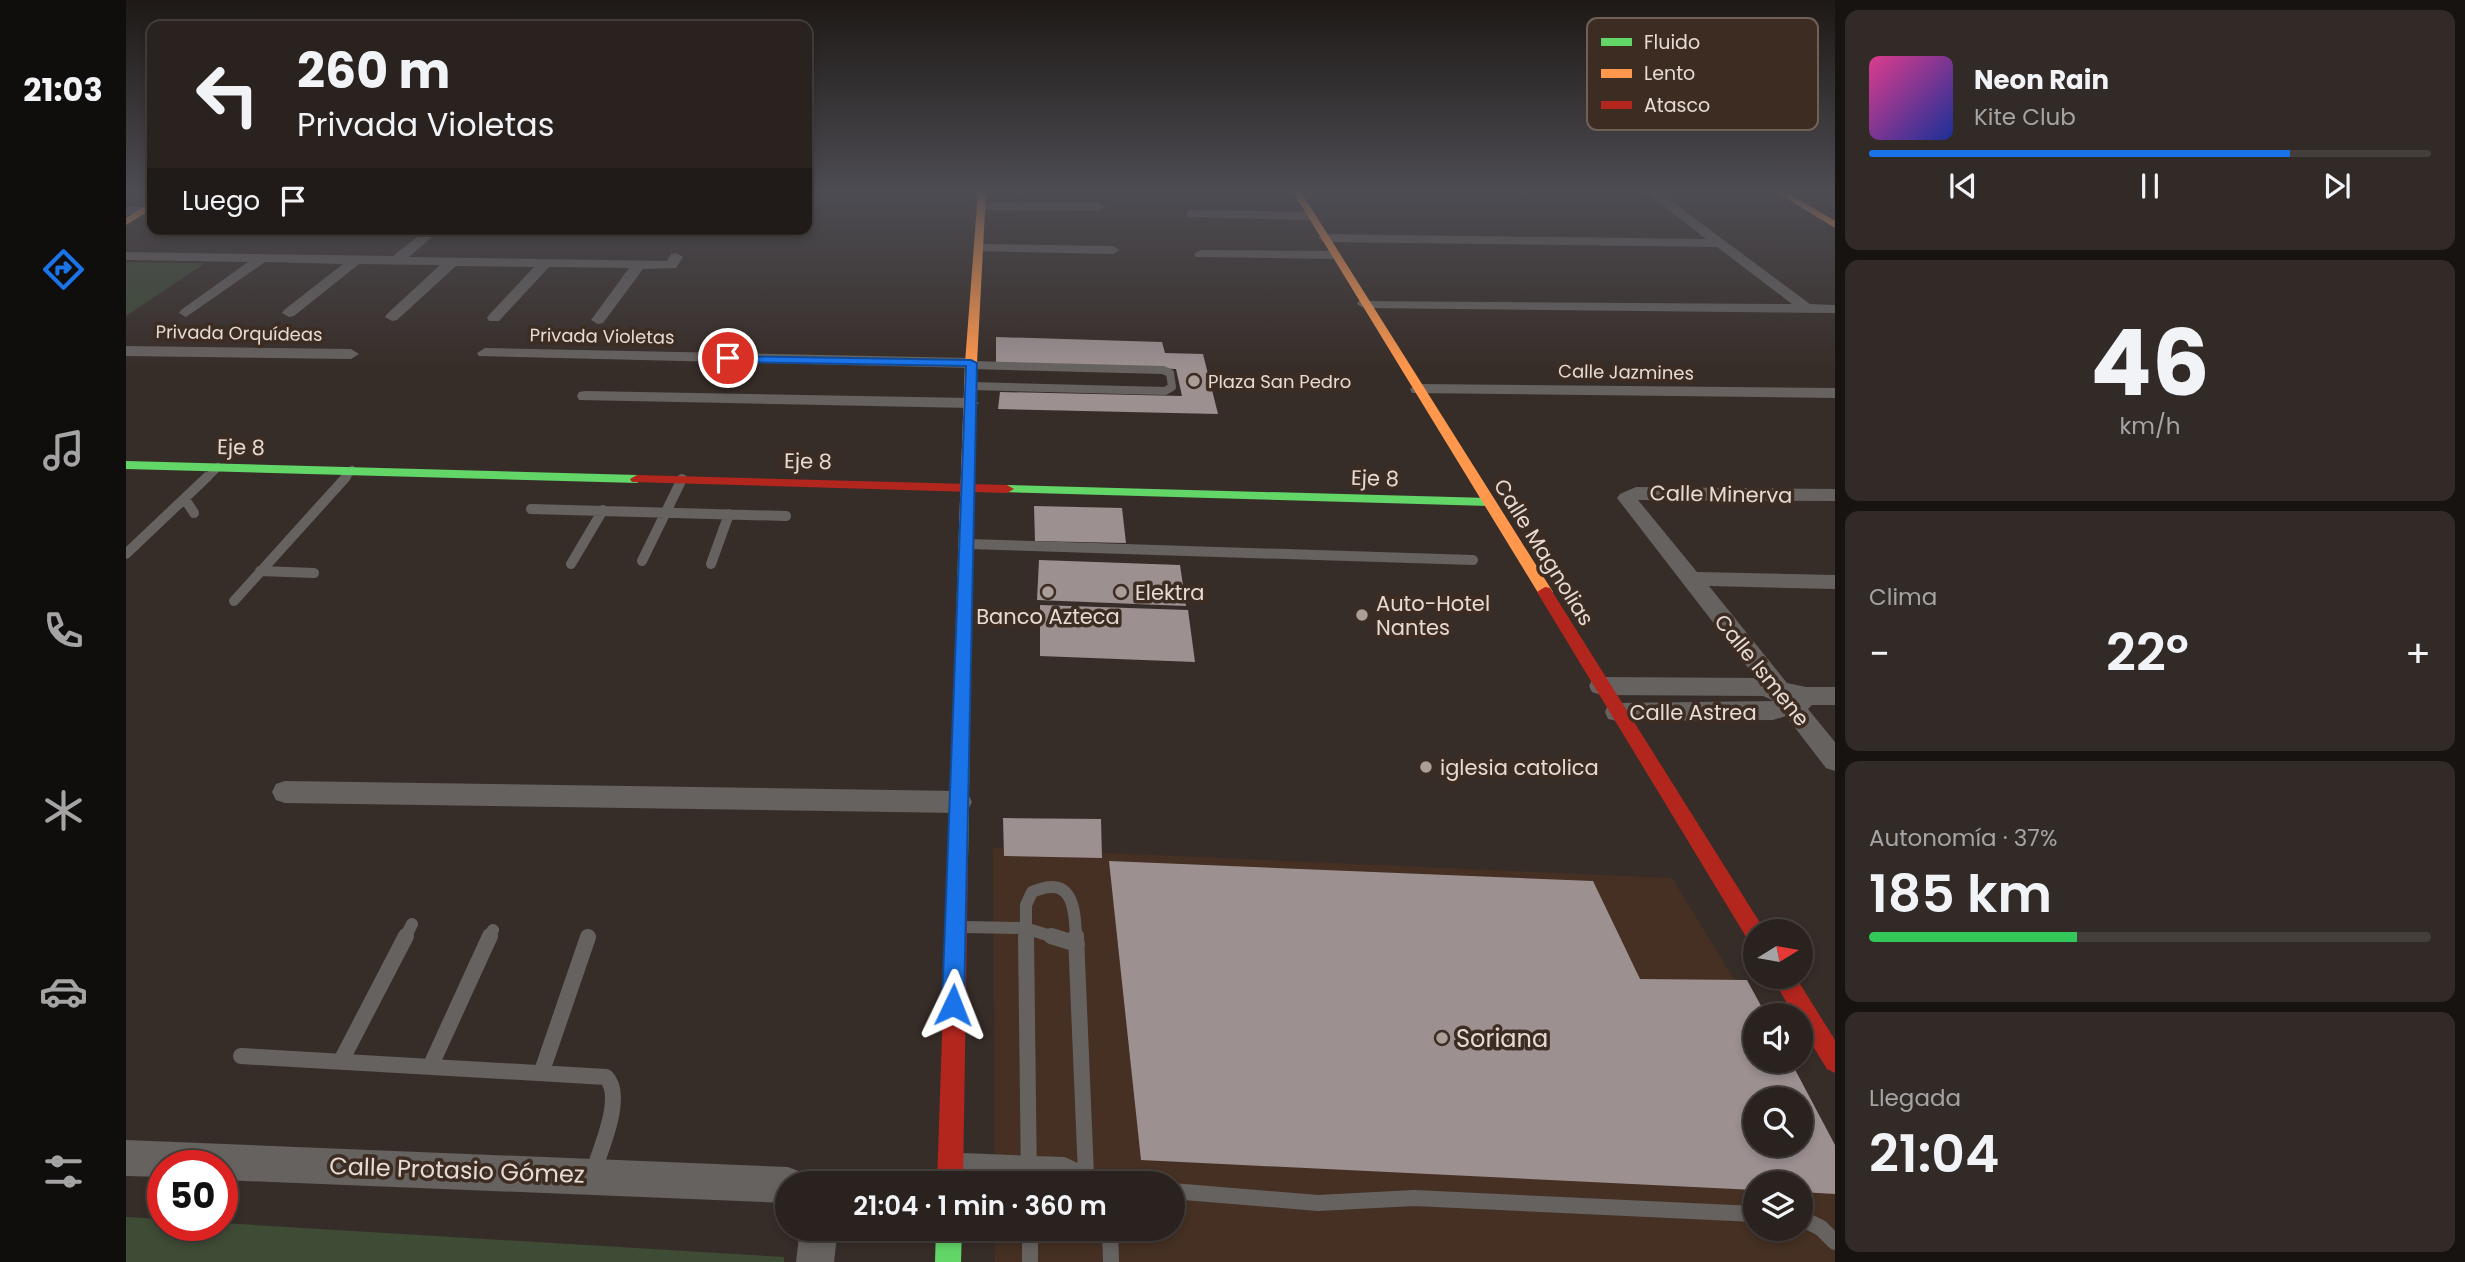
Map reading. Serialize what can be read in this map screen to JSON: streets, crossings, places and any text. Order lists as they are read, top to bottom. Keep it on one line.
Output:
{"streets":{"main road":["Eje 8","Calle Magnolias"],"street":["Privada Orquídeas","Privada Violetas","Calle Jazmines","Calle Minerva","Calle Ismene","Calle Astrea","Calle Protasio Gómez"]},"crossings":[["Calle Jazmines","Calle Magnolias"],["Eje 8","Calle Magnolias"],["Calle Minerva","Calle Ismene"],["Calle Magnolias","Calle Astrea"],["Calle Ismene","Calle Astrea"]],"places":["Plaza San Pedro","Banco Azteca","Elektra","Auto-Hotel Nantes","iglesia catolica","Soriana"],"legend":["Fluido","Lento","Atasco"],"north":"right","page":{"tabs":"21:03","turn":["260 m","Privada Violetas"],"song":["Neon Rain","Kite Club"],"then":"Luego","tile":[["46","km/h"],"Clima",["Autonomía · 37%","185 km"],["Llegada","21:04"]],"heat":["−","22°","+"],"limit":"50","trip":"21:04 · 1 min · 360 m"}}
